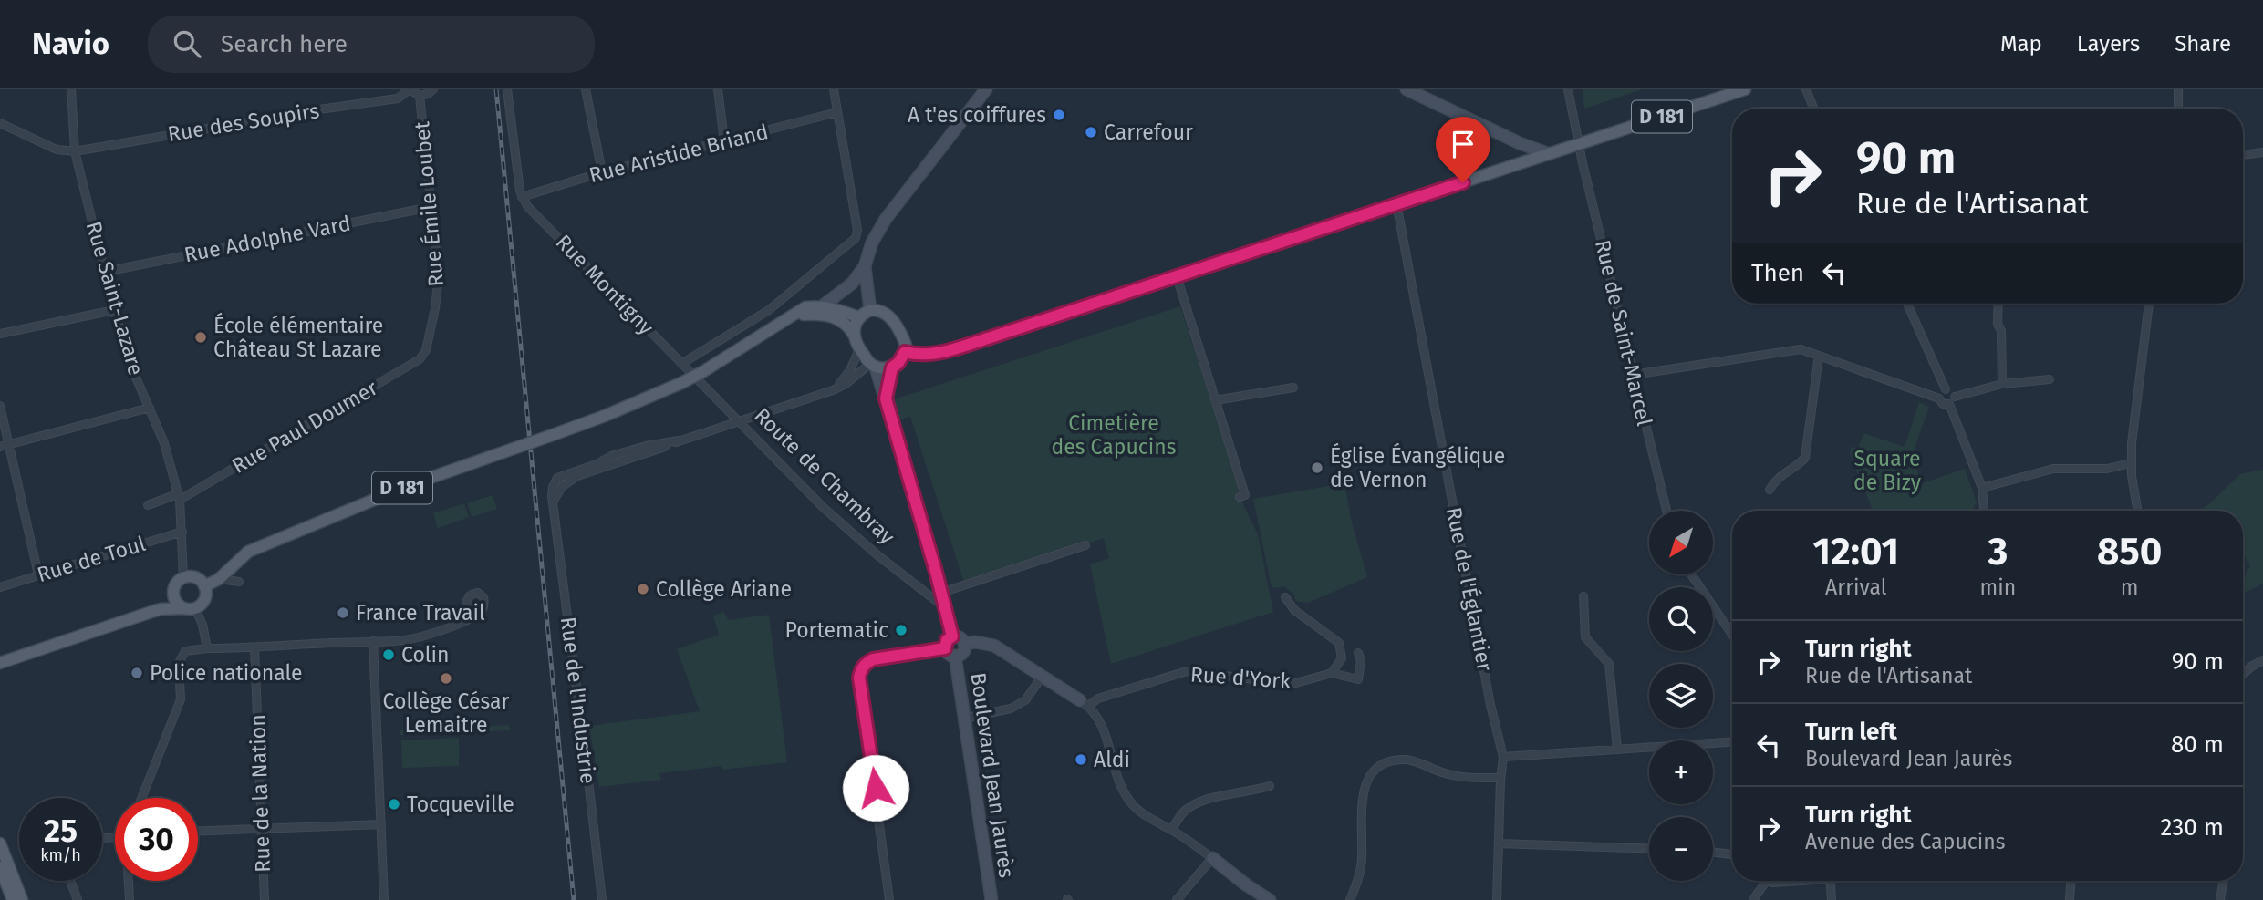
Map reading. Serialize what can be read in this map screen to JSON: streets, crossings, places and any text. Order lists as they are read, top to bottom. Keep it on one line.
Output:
{"streets":{"main road":["D 181","Boulevard Jean Jaurès"],"street":["Rue des Soupirs","Rue Aristide Briand","Rue Émile Loubet","Rue Adolphe Vard","Rue Montigny","Rue Saint-Lazare","Rue de Saint-Marcel","Rue Paul Doumer","Route de Chambray","Rue de Toul","Rue de l'Églantier","Rue d'York","Rue de l'Industrie","Rue de la Nation"]},"crossings":[["D 181","Rue Saint-Lazare"],["D 181","Rue de Saint-Marcel"],["D 181","Rue de l'Églantier"],["Rue des Soupirs","Rue Saint-Lazare"],["Rue Aristide Briand","Rue Montigny"],["Rue Émile Loubet","Rue Adolphe Vard"],["Rue Émile Loubet","Rue Paul Doumer"],["Rue Adolphe Vard","Rue Saint-Lazare"],["Rue Montigny","Route de Chambray"],["Rue Saint-Lazare","Rue Paul Doumer"],["Rue Saint-Lazare","Rue de Toul"]],"parks":["Cimetière des Capucins","Square de Bizy"],"places":["A t'es coiffures","Carrefour","École élémentaire Château St Lazare","Église Évangélique de Vernon","Collège Ariane","France Travail","Portematic","Colin","Police nationale","Collège César Lemaitre","Aldi","Tocqueville"],"north":"bottom left","page":{"header":"Navio","search":"Search here","nav":["Map","Layers","Share"],"turn":["90 m","Rue de l'Artisanat"],"then":"Then","map_buttons":["+","−"],"eta":["12:01","Arrival","3","min","850","m"],"list":[{"name":"Turn right","note":"Rue de l'Artisanat","value":"90 m"},{"name":"Turn left","note":"Boulevard Jean Jaurès","value":"80 m"},{"name":"Turn right","note":"Avenue des Capucins","value":"230 m"}],"speed":"25 km/h","limit":"30"}}
